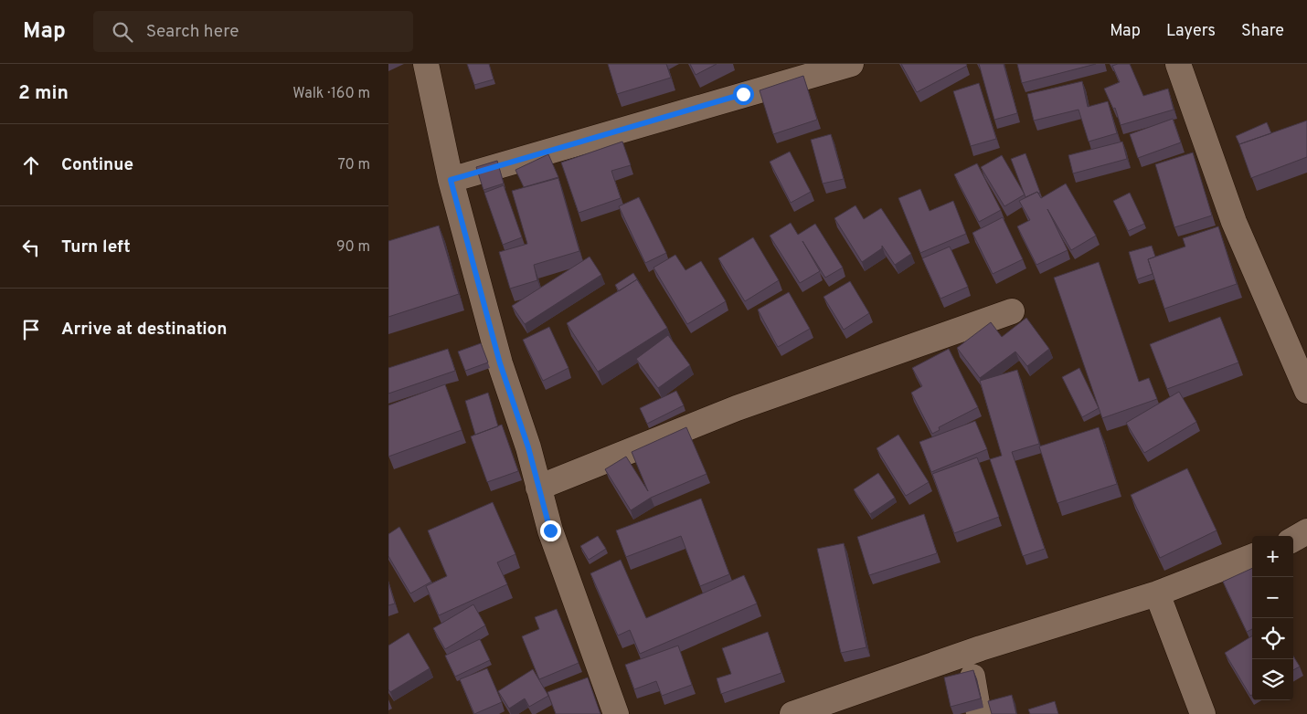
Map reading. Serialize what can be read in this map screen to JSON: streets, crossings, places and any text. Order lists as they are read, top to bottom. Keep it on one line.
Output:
{"page":{"header":"Map","search":"Search here","nav":["Map","Layers","Share"],"heading":["2 min","Walk · 160 m"],"list":[["Continue","70 m"],["Turn left","90 m"],"Arrive at destination"],"map_buttons":["+","−"]}}
